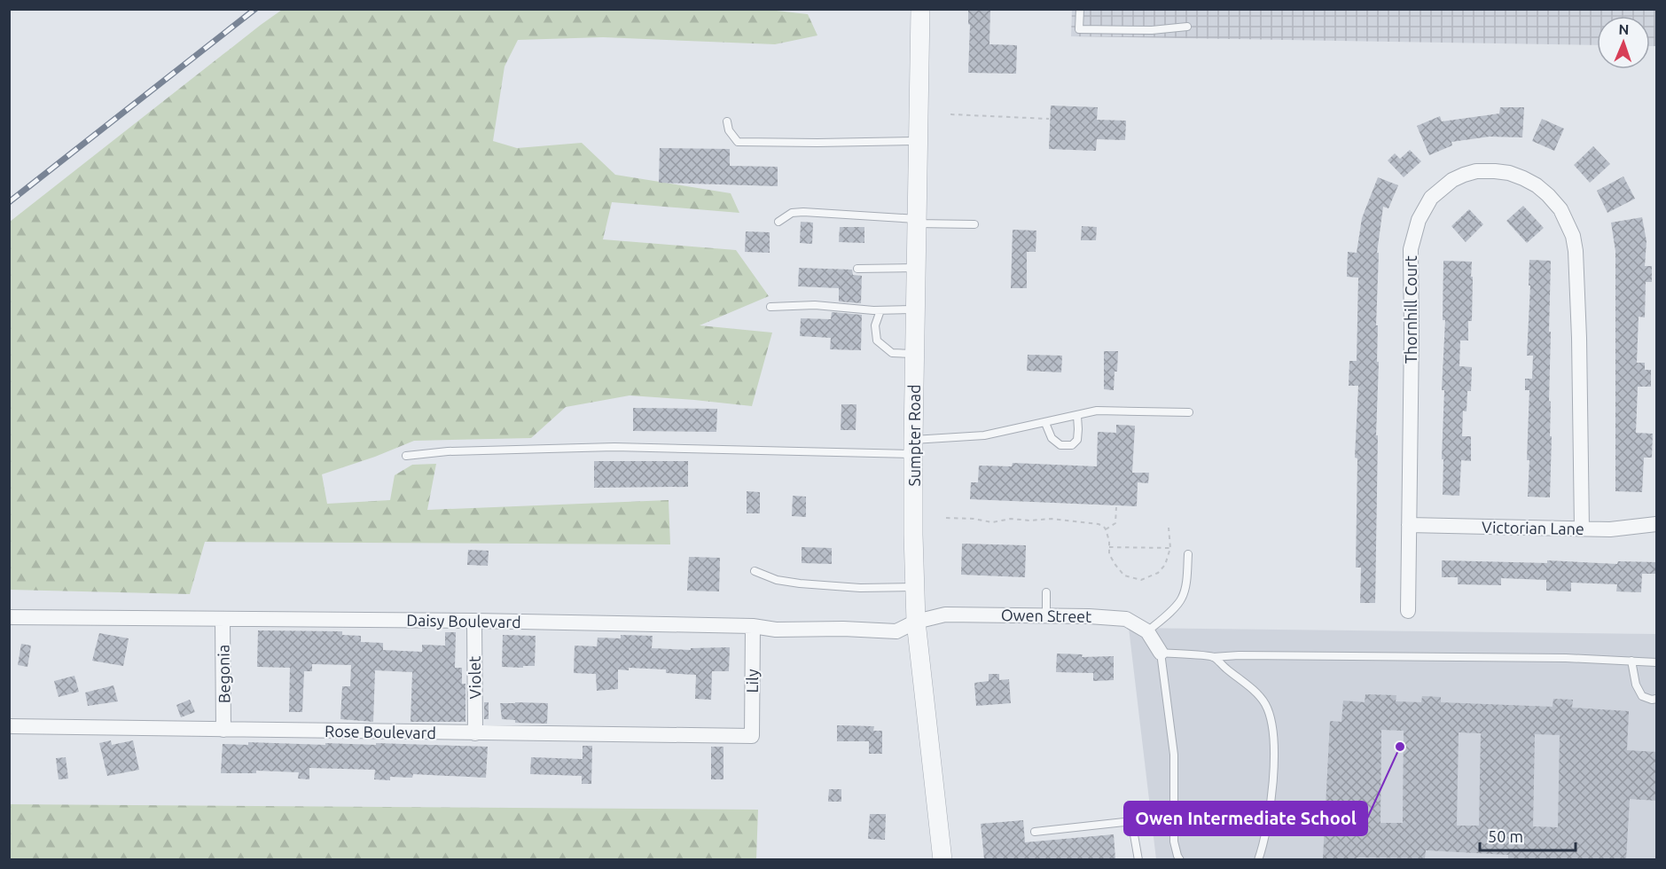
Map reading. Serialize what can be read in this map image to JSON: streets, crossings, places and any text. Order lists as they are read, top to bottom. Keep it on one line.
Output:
{"streets":{"street":["Thornhill Court","Sumpter Road","Victorian Lane","Owen Street","Daisy Boulevard","Begonia","Violet","Lily","Rose Boulevard"]},"crossings":[["Thornhill Court","Victorian Lane"],["Sumpter Road","Owen Street"],["Sumpter Road","Daisy Boulevard"],["Owen Street","Daisy Boulevard"],["Daisy Boulevard","Begonia"],["Daisy Boulevard","Violet"],["Daisy Boulevard","Lily"],["Begonia","Rose Boulevard"],["Violet","Rose Boulevard"],["Lily","Rose Boulevard"]],"places":["Owen Intermediate School"],"scale_bar":"50 m","north":"top"}
